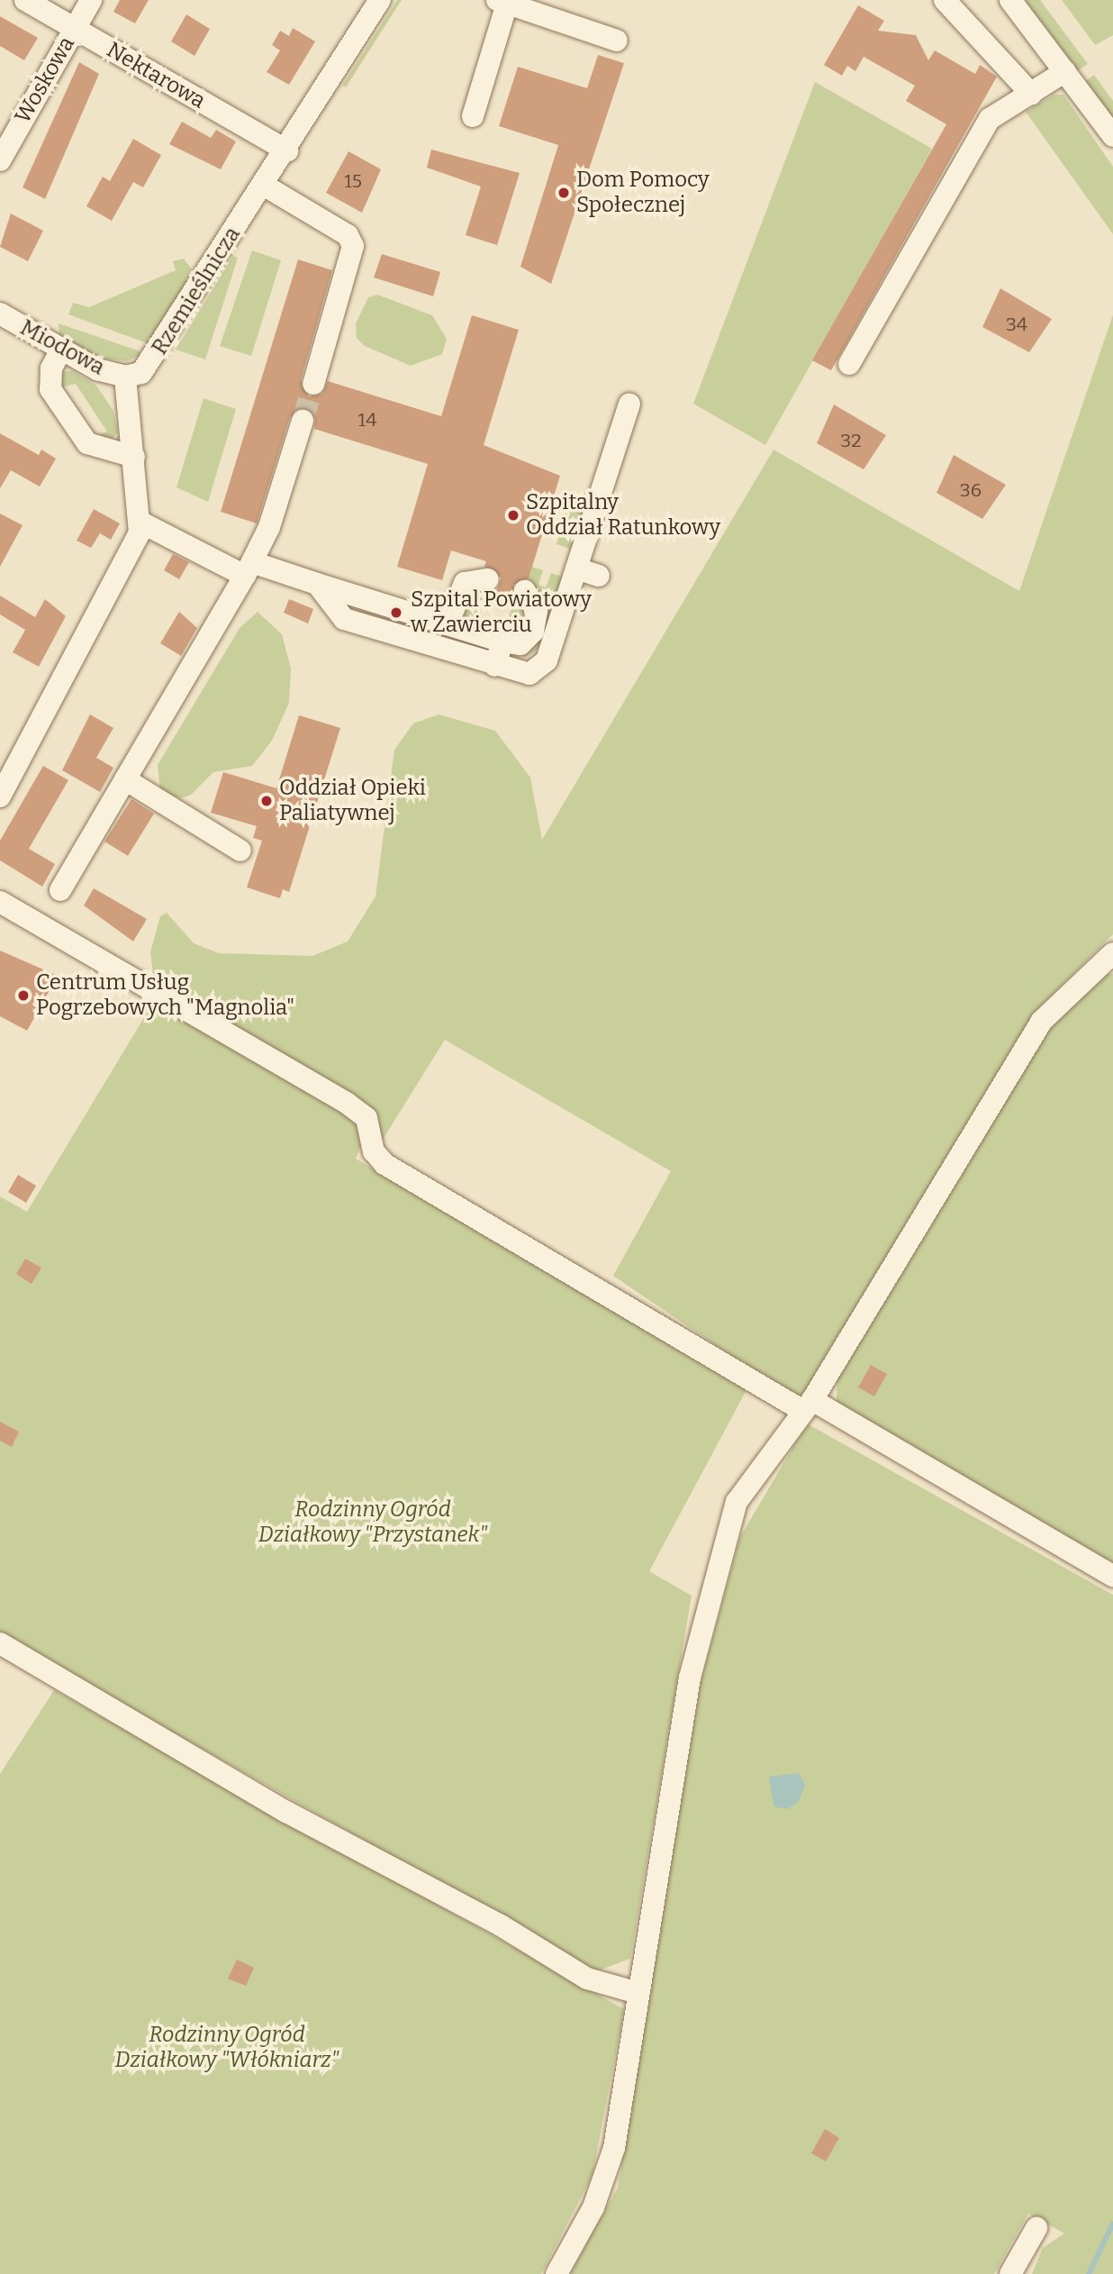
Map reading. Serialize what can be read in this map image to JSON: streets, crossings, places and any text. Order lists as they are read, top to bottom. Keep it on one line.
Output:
{"streets":{"street":["Nektarowa","Woskowa","Rzemieślnicza","Miodowa"]},"crossings":[["Nektarowa","Woskowa"],["Nektarowa","Rzemieślnicza"],["Rzemieślnicza","Miodowa"]],"parks":["Rodzinny Ogród Działkowy \"Przystanek\"","Rodzinny Ogród Działkowy \"Włókniarz\""],"places":["Dom Pomocy Społecznej","Szpitalny Oddział Ratunkowy","Szpital Powiatowy w Zawierciu","Oddział Opieki Paliatywnej","Centrum Usług Pogrzebowych \"Magnolia\""],"house_numbers":["15","34","14","32","36"]}
